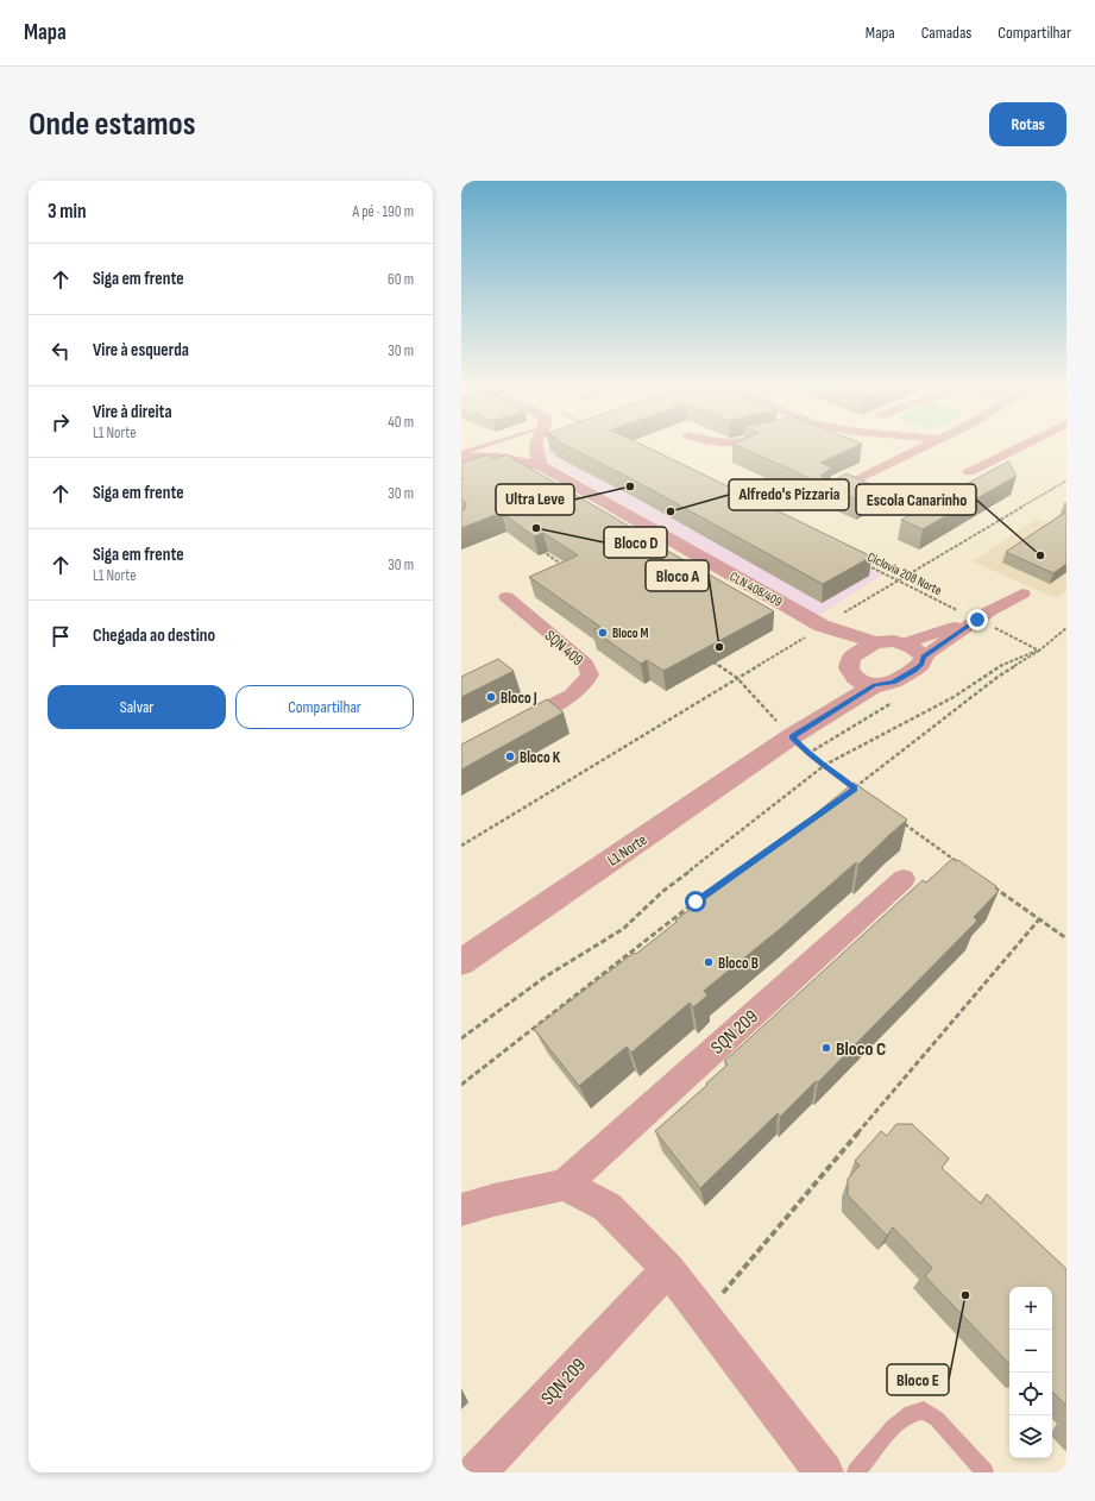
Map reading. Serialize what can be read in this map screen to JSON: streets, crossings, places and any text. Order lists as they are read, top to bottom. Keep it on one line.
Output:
{"streets":{"street":["CLN 408/409","SQN 409","L1 Norte","SQN 209"],"path":["Ciclovia 208 Norte"]},"crossings":[["CLN 408/409","L1 Norte"]],"places":["Ultra Leve","Alfredo's Pizzaria","Bloco D","Escola Canarinho","Bloco M","Bloco A","Bloco J","Bloco K","Bloco B","Bloco C","Bloco E"],"page":{"header":"Mapa","nav":["Mapa","Camadas","Compartilhar"],"buttons":["Rotas",["Salvar","Compartilhar"]],"title":"Onde estamos","heading":["3 min","A pé · 190 m"],"list":[["Siga em frente","60 m"],["Vire à esquerda","30 m"],["Vire à direita","L1 Norte","40 m"],["Siga em frente","30 m"],["Siga em frente","L1 Norte","30 m"],"Chegada ao destino"],"map_buttons":["+","−"]}}
